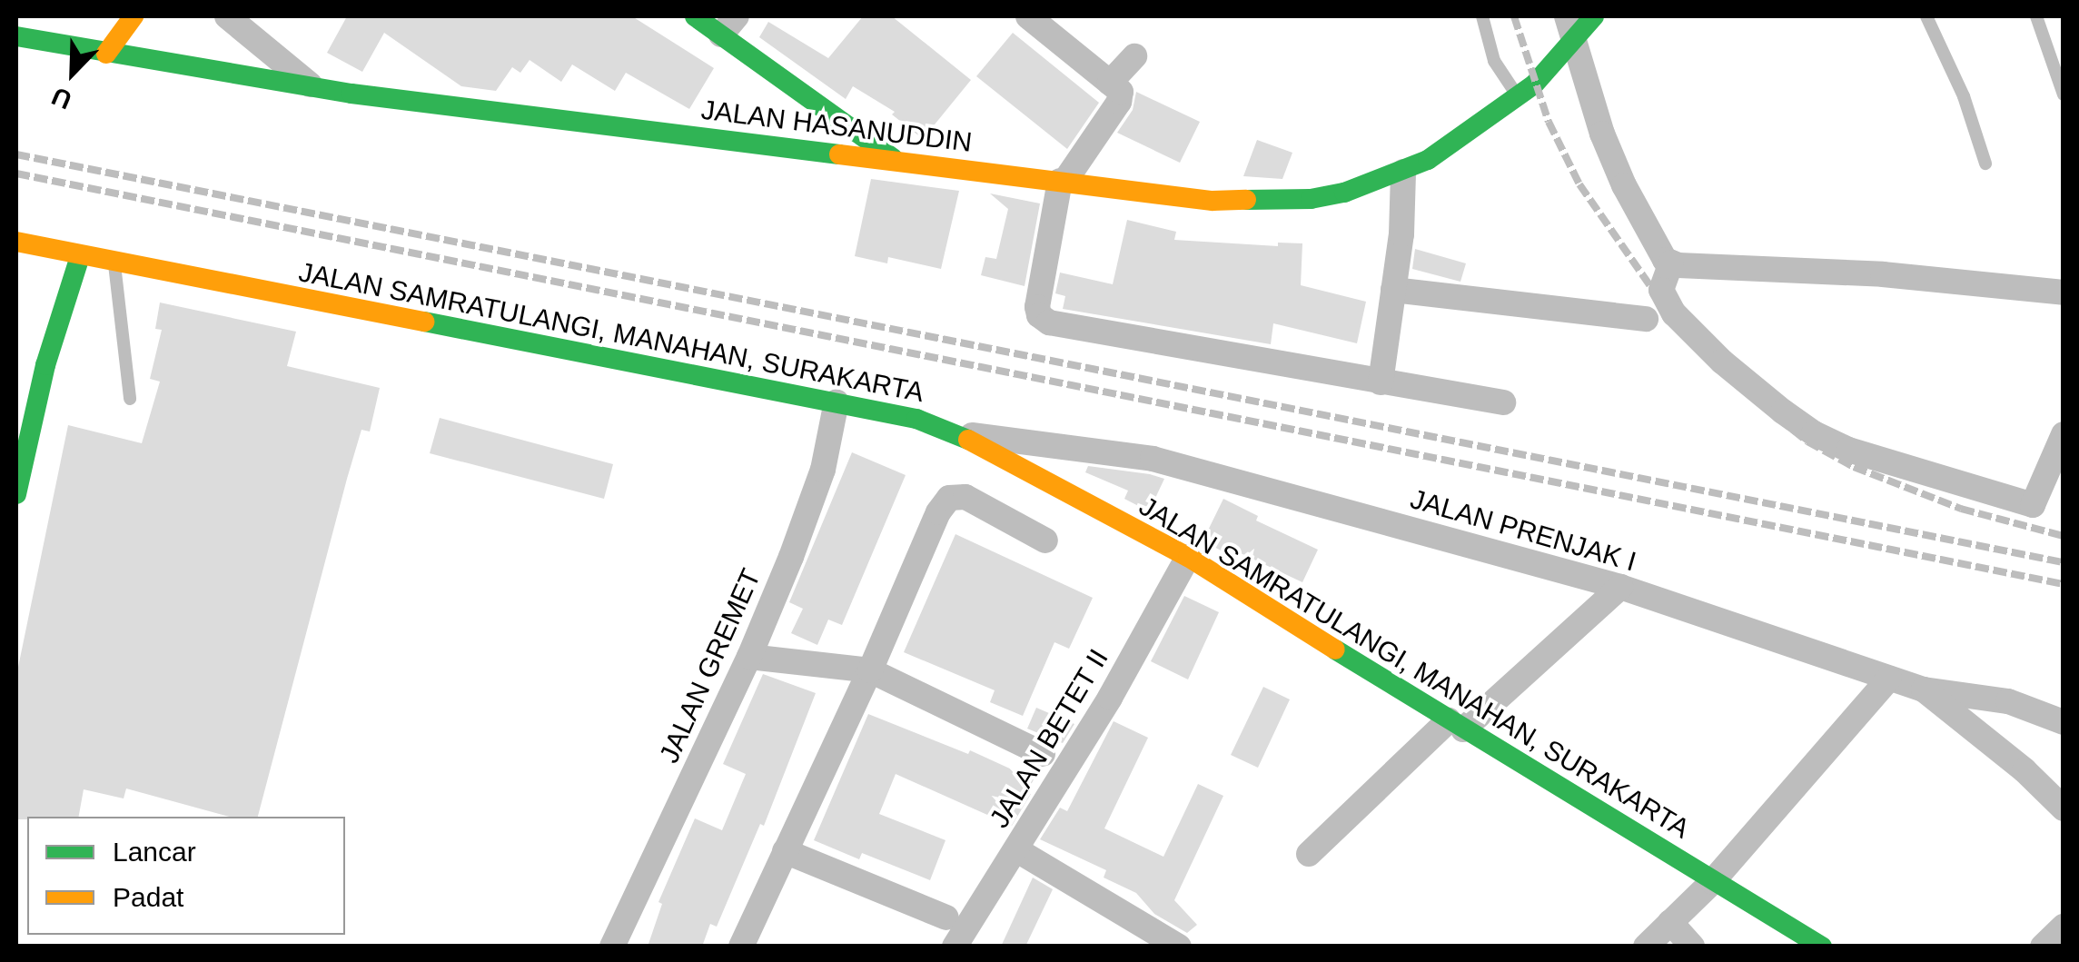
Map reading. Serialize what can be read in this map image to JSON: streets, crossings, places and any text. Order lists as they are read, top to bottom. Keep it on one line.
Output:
{"streets":{"main road":["JALAN HASANUDDIN","JALAN SAMRATULANGI, MANAHAN, SURAKARTA"],"street":["JALAN PRENJAK I","JALAN GREMET","JALAN BETET II"]},"crossings":[["JALAN SAMRATULANGI, MANAHAN, SURAKARTA","JALAN PRENJAK I"],["JALAN SAMRATULANGI, MANAHAN, SURAKARTA","JALAN GREMET"],["JALAN SAMRATULANGI, MANAHAN, SURAKARTA","JALAN BETET II"]],"legend":["Lancar","Padat"],"north":"bottom left"}
